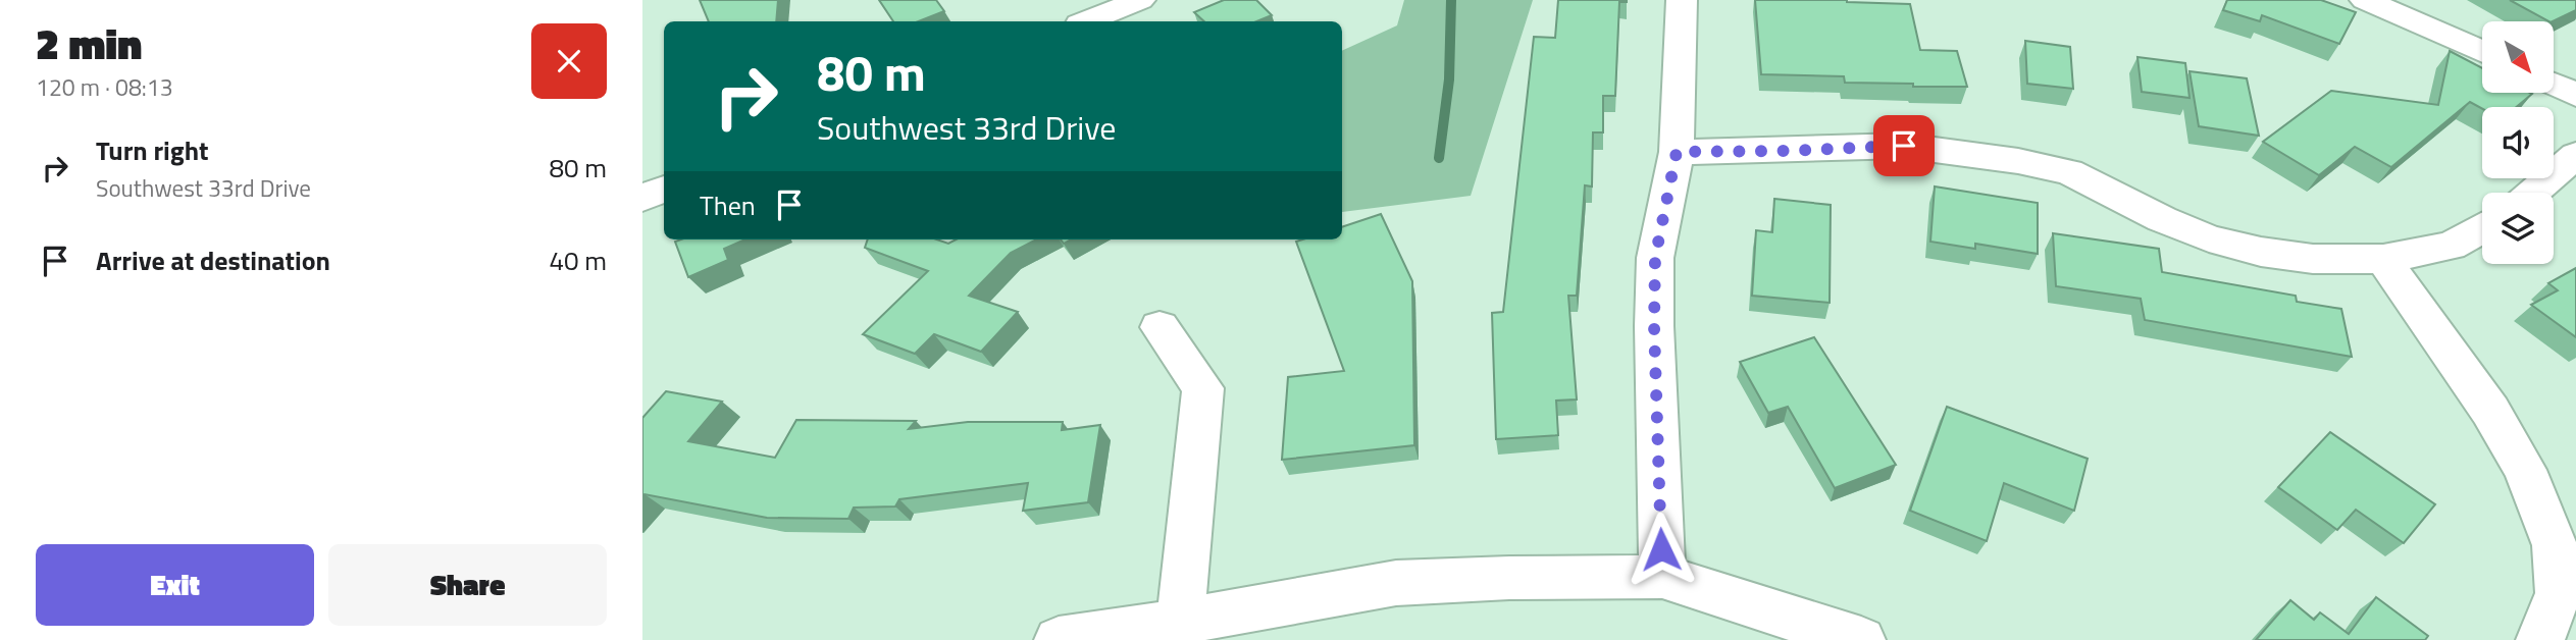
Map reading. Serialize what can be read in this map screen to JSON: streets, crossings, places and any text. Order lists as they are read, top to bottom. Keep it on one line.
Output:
{"north":"bottom right","page":{"heading":["2 min","120 m · 08:13"],"turn":["80 m","Southwest 33rd Drive"],"list":[{"name":"Turn right","note":"Southwest 33rd Drive","value":"80 m"},{"name":"Arrive at destination","value":"40 m"}],"then":"Then","buttons":["Exit","Share"]}}
